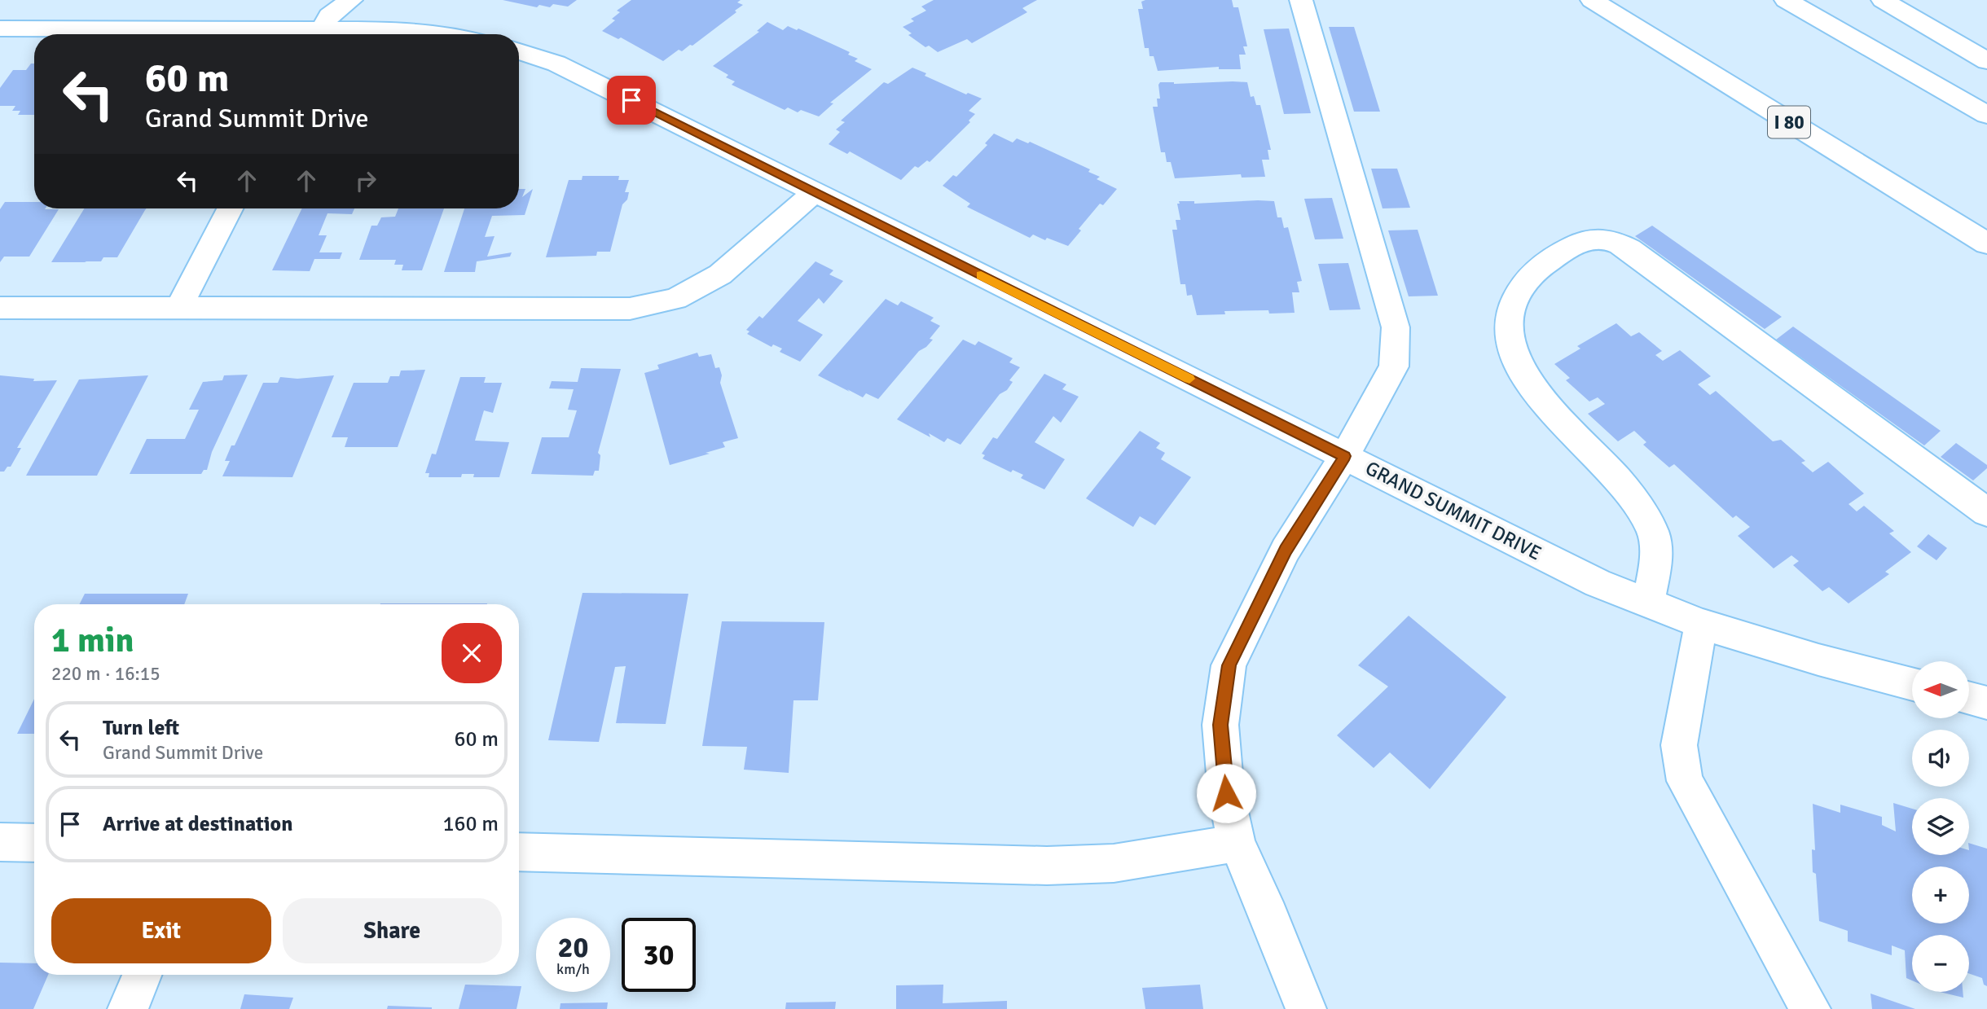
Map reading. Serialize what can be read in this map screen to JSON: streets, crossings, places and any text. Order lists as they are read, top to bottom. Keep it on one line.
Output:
{"streets":{"main road":["I 80","GRAND SUMMIT DRIVE"]},"north":"left","page":{"turn":["60 m","Grand Summit Drive"],"heading":["1 min","220 m · 16:15"],"map_buttons":["+","−"],"list":[{"name":"Turn left","note":"Grand Summit Drive","value":"60 m"},{"name":"Arrive at destination","value":"160 m"}],"buttons":["Exit","Share"],"speed":"20 km/h","limit":"30"}}
